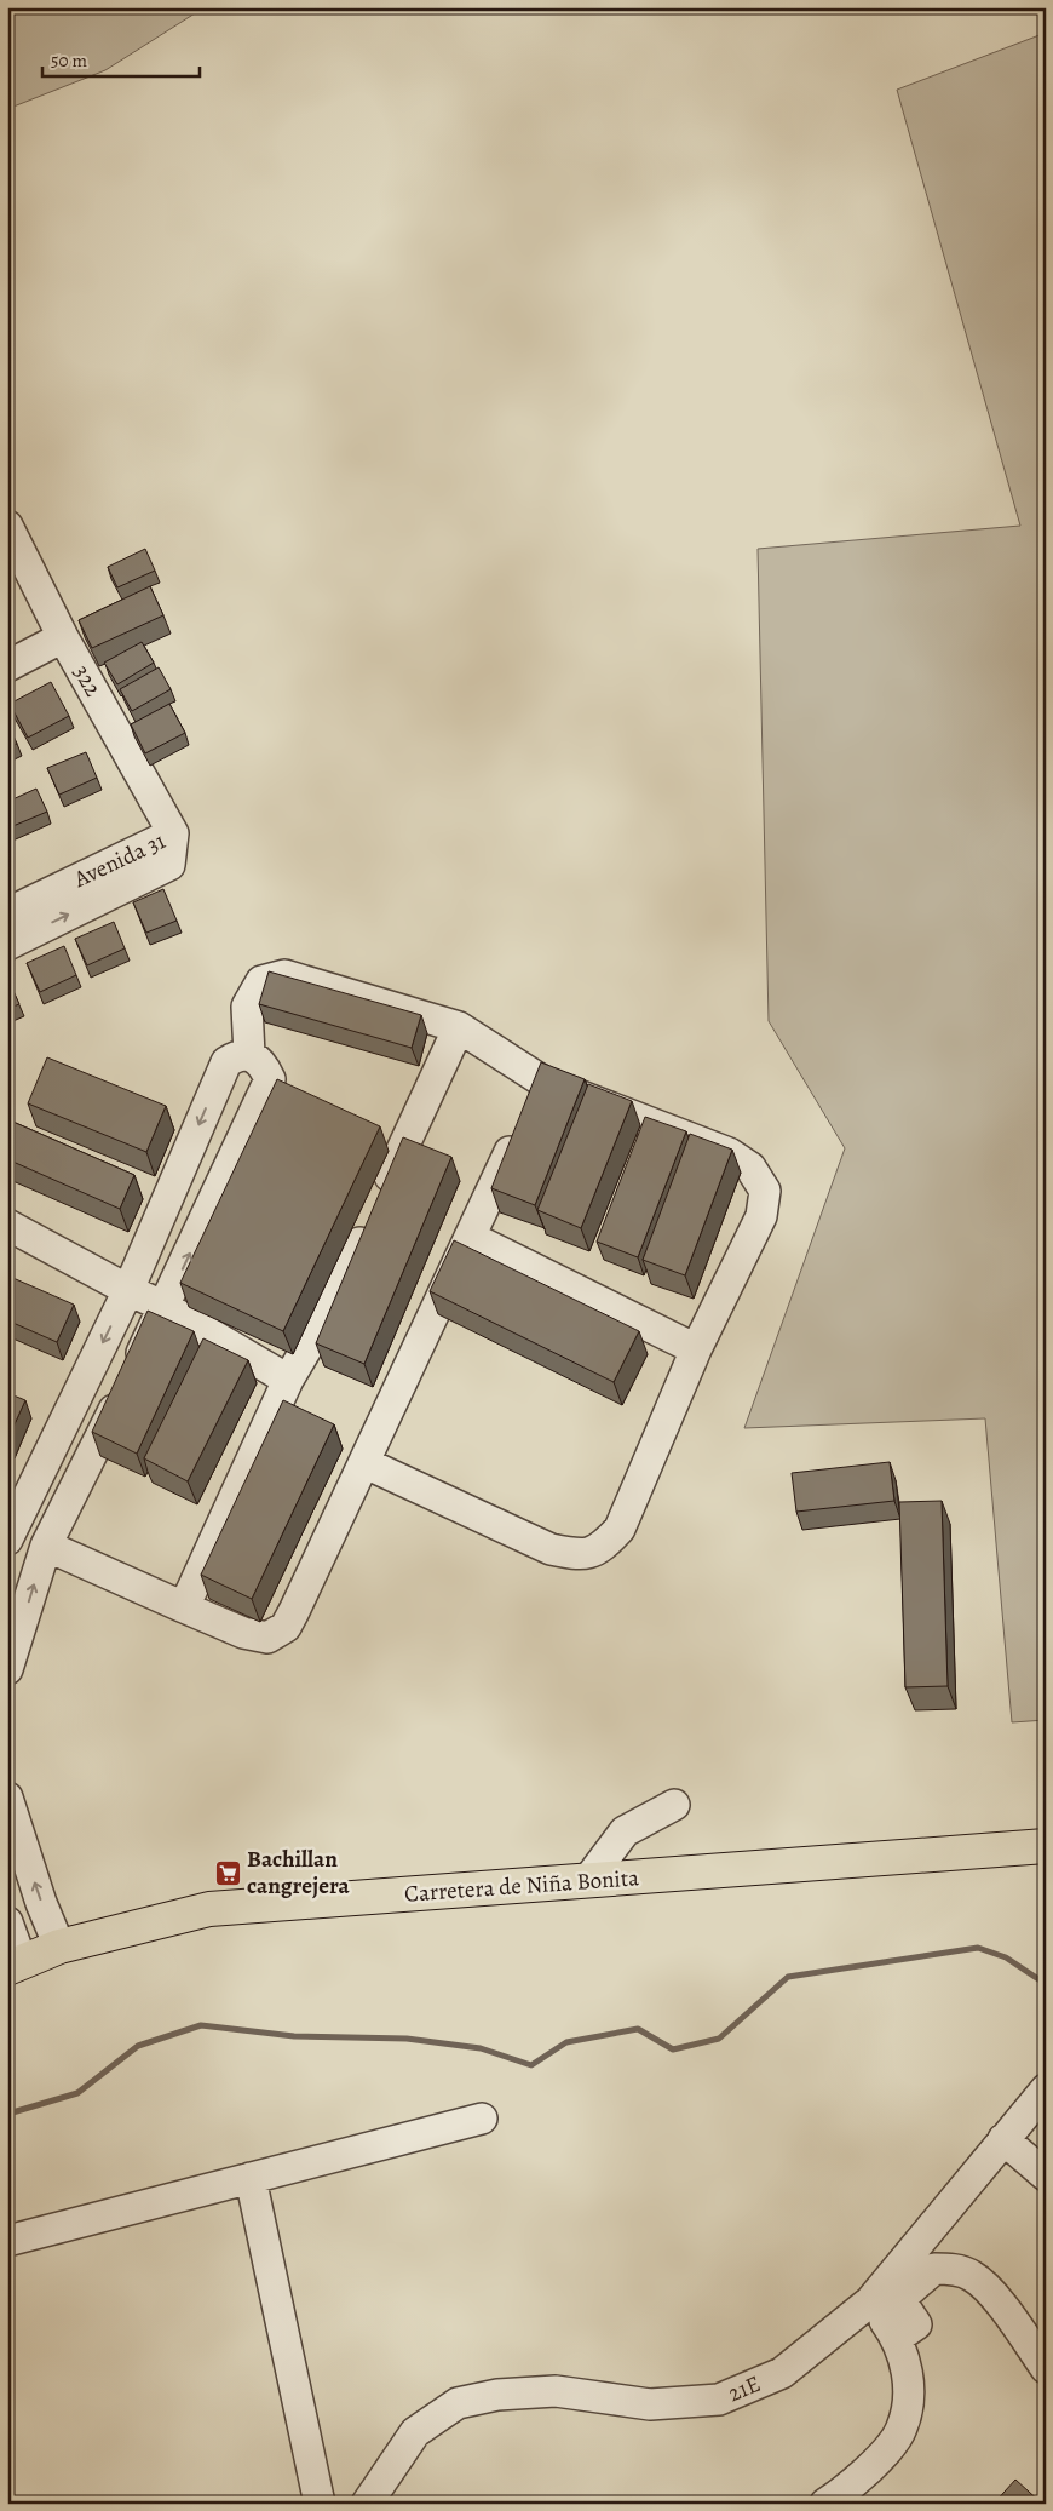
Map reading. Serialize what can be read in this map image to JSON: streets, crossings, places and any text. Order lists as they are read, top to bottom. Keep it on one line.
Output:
{"streets":{"main road":["Carretera de Niña Bonita"],"street":["322","Avenida 31","21E"]},"crossings":[["322","Avenida 31"]],"places":{"supermarket":["Bachillan cangrejera"]},"scale_bar":"50 m"}
